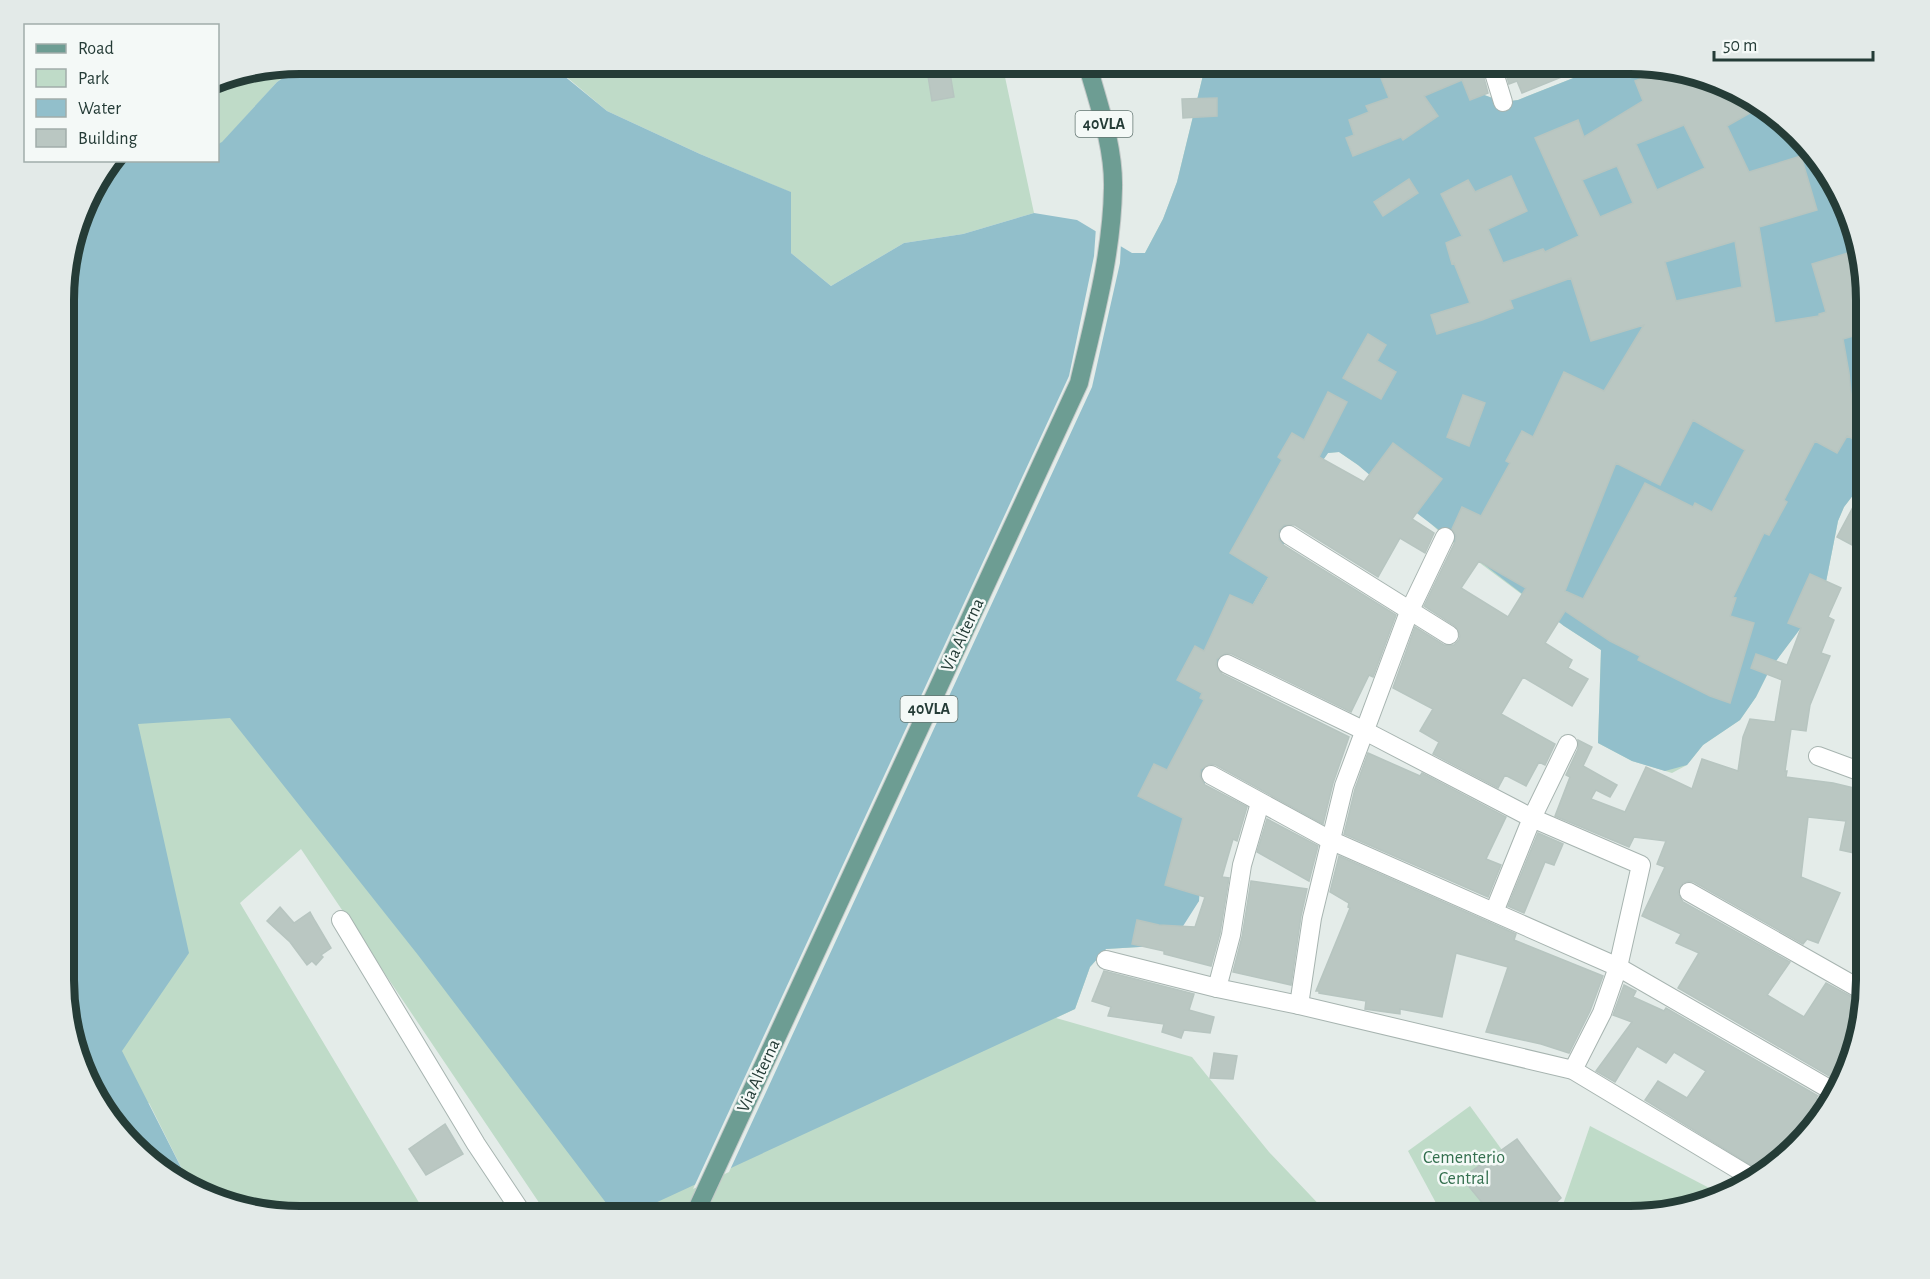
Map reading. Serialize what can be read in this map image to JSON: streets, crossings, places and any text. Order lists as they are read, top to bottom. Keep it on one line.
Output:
{"streets":{"main road":["40VLA","Via Alterna"]},"parks":["Cementerio Central"],"legend":["Road","Park","Water","Building"],"scale_bar":"50 m"}
